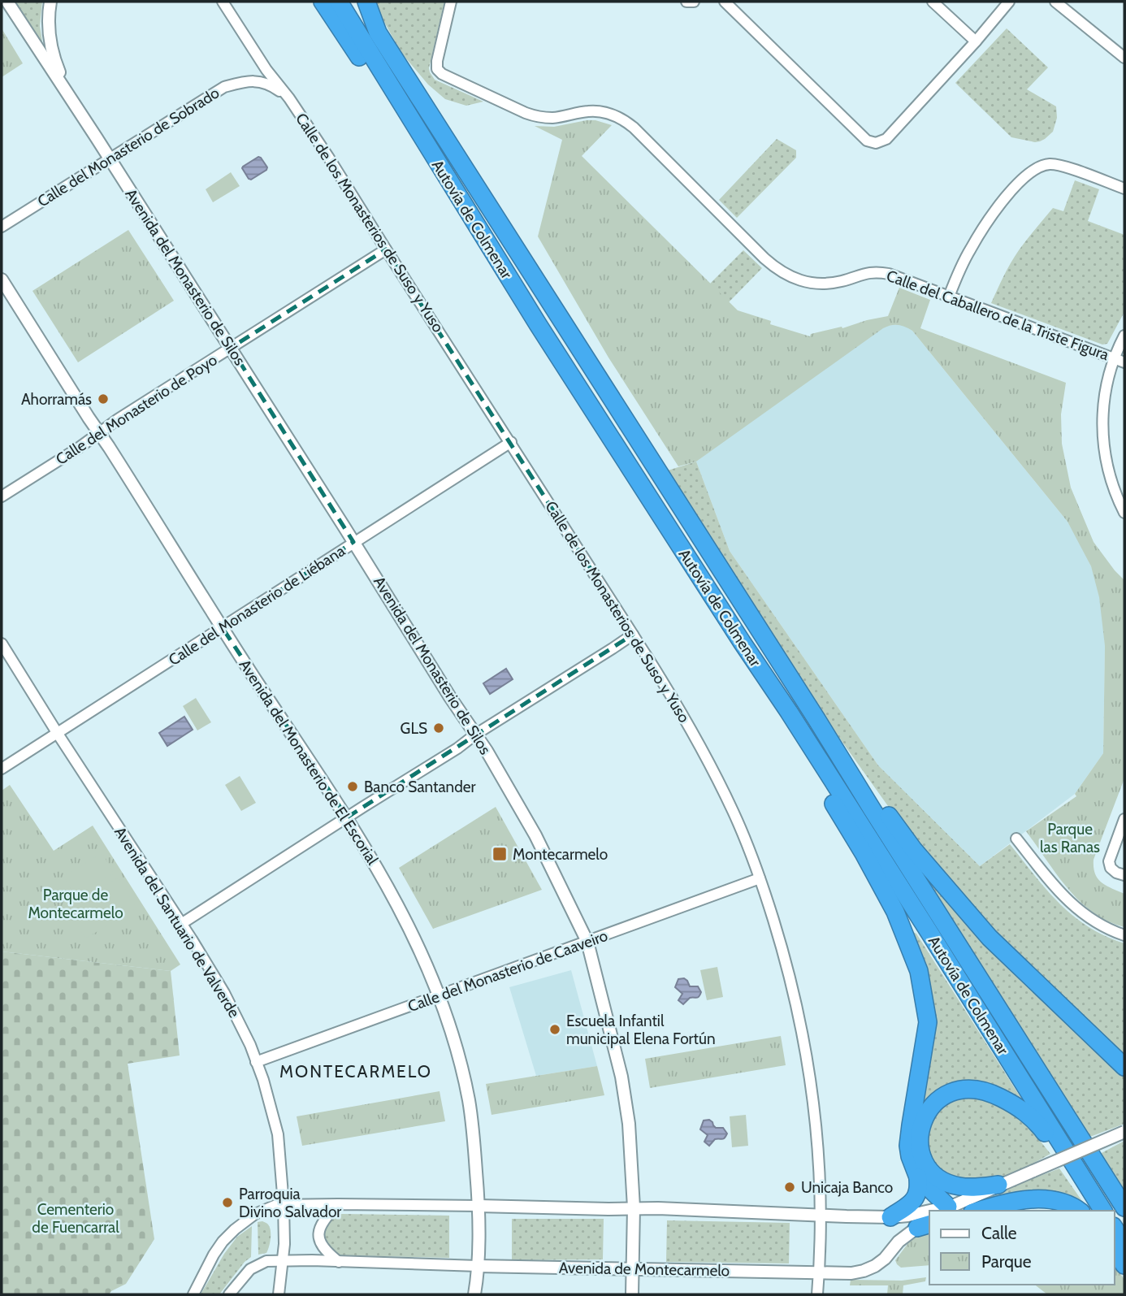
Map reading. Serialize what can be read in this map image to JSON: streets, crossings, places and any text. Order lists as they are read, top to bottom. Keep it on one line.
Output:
{"streets":{"highway":["Autovía de Colmenar"],"street":["Calle del Monasterio de Sobrado","Calle de los Monasterios de Suso y Yuso","Avenida del Monasterio de Silos","Calle del Caballero de la Triste Figura","Calle del Monasterio de Poyo","Calle del Monasterio de Liébana","Avenida del Monasterio de El Escorial","Avenida del Santuario de Valverde","Calle del Monasterio de Caaveiro","Avenida de Montecarmelo"]},"crossings":[["Calle del Monasterio de Sobrado","Calle de los Monasterios de Suso y Yuso"],["Calle del Monasterio de Sobrado","Avenida del Monasterio de Silos"],["Calle de los Monasterios de Suso y Yuso","Calle del Monasterio de Poyo"],["Calle de los Monasterios de Suso y Yuso","Calle del Monasterio de Liébana"],["Calle de los Monasterios de Suso y Yuso","Calle del Monasterio de Caaveiro"],["Calle de los Monasterios de Suso y Yuso","Avenida de Montecarmelo"],["Avenida del Monasterio de Silos","Calle del Monasterio de Poyo"],["Avenida del Monasterio de Silos","Calle del Monasterio de Liébana"],["Avenida del Monasterio de Silos","Calle del Monasterio de Caaveiro"],["Avenida del Monasterio de Silos","Avenida de Montecarmelo"],["Calle del Monasterio de Poyo","Avenida del Monasterio de El Escorial"],["Calle del Monasterio de Liébana","Avenida del Monasterio de El Escorial"],["Calle del Monasterio de Liébana","Avenida del Santuario de Valverde"],["Avenida del Monasterio de El Escorial","Calle del Monasterio de Caaveiro"],["Avenida del Monasterio de El Escorial","Avenida de Montecarmelo"],["Avenida del Santuario de Valverde","Calle del Monasterio de Caaveiro"],["Avenida del Santuario de Valverde","Avenida de Montecarmelo"]],"districts":["MONTECARMELO"],"parks":["Parque las Ranas","Parque de Montecarmelo","Cementerio de Fuencarral"],"places":{"other":["Ahorramás","GLS","Banco Santander","Escuela Infantil municipal Elena Fortún","Unicaja Banco","Parroquia Divino Salvador"],"transit":["Montecarmelo"]},"legend":["Calle","Parque"]}
